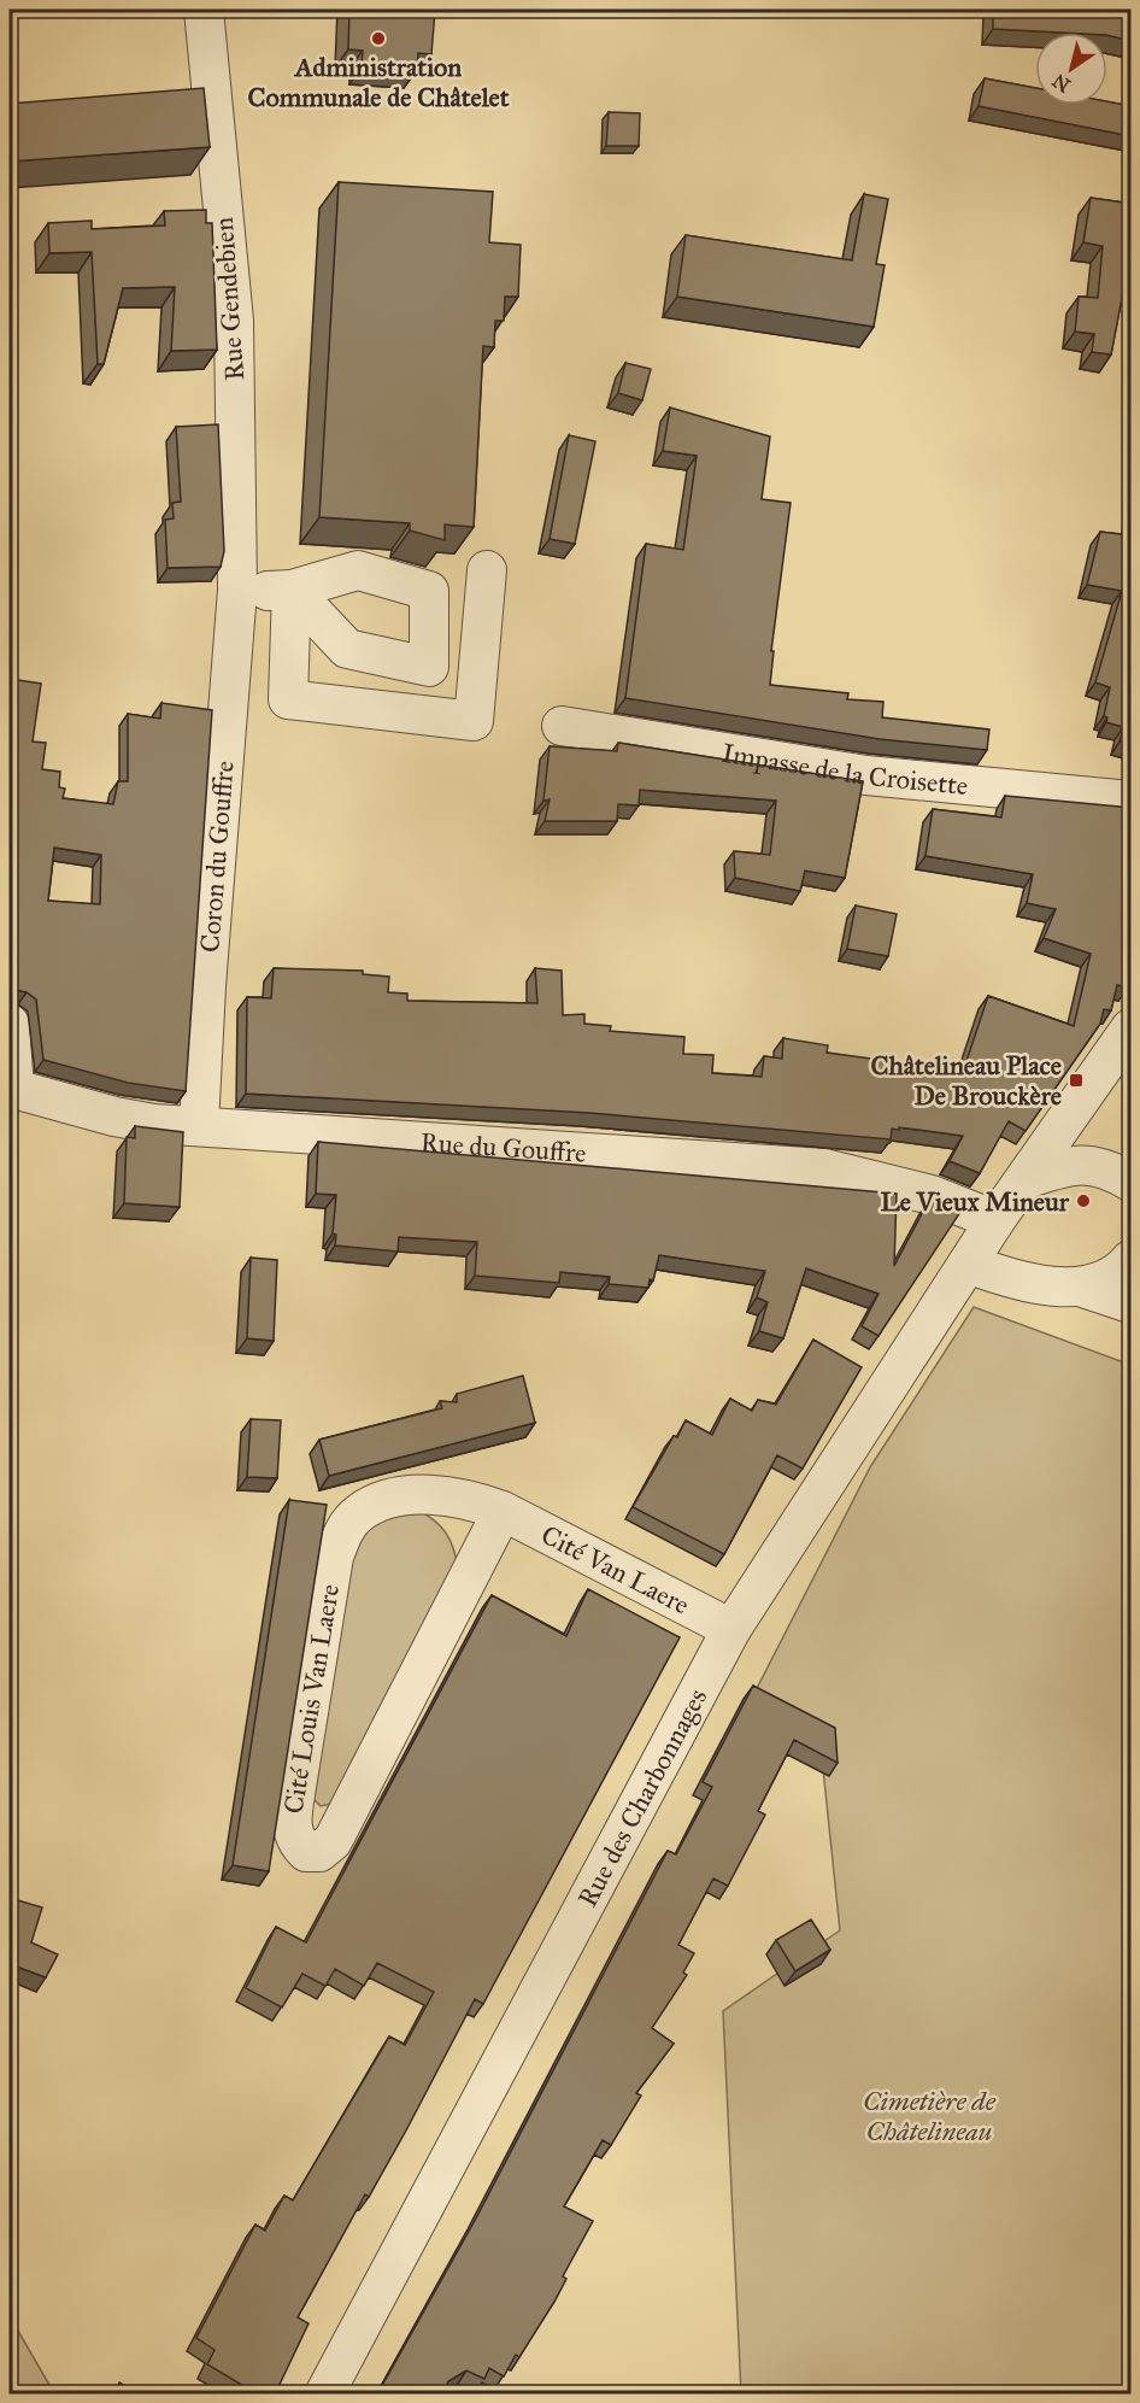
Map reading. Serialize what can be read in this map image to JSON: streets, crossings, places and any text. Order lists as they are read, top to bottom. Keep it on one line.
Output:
{"streets":{"street":["Rue Gendebien","Impasse de la Croisette","Coron du Gouffre","Rue du Gouffre","Cité Van Laere","Cité Louis Van Laere","Rue des Charbonnages"]},"crossings":[["Rue Gendebien","Coron du Gouffre"],["Coron du Gouffre","Rue du Gouffre"],["Rue du Gouffre","Rue des Charbonnages"],["Cité Van Laere","Cité Louis Van Laere"],["Cité Van Laere","Rue des Charbonnages"]],"parks":["Cimetière de Châtelineau"],"places":{"other":["Administration Communale de Châtelet","Le Vieux Mineur"],"transit":["Châtelineau Place De Brouckère"]},"north":"bottom left"}
